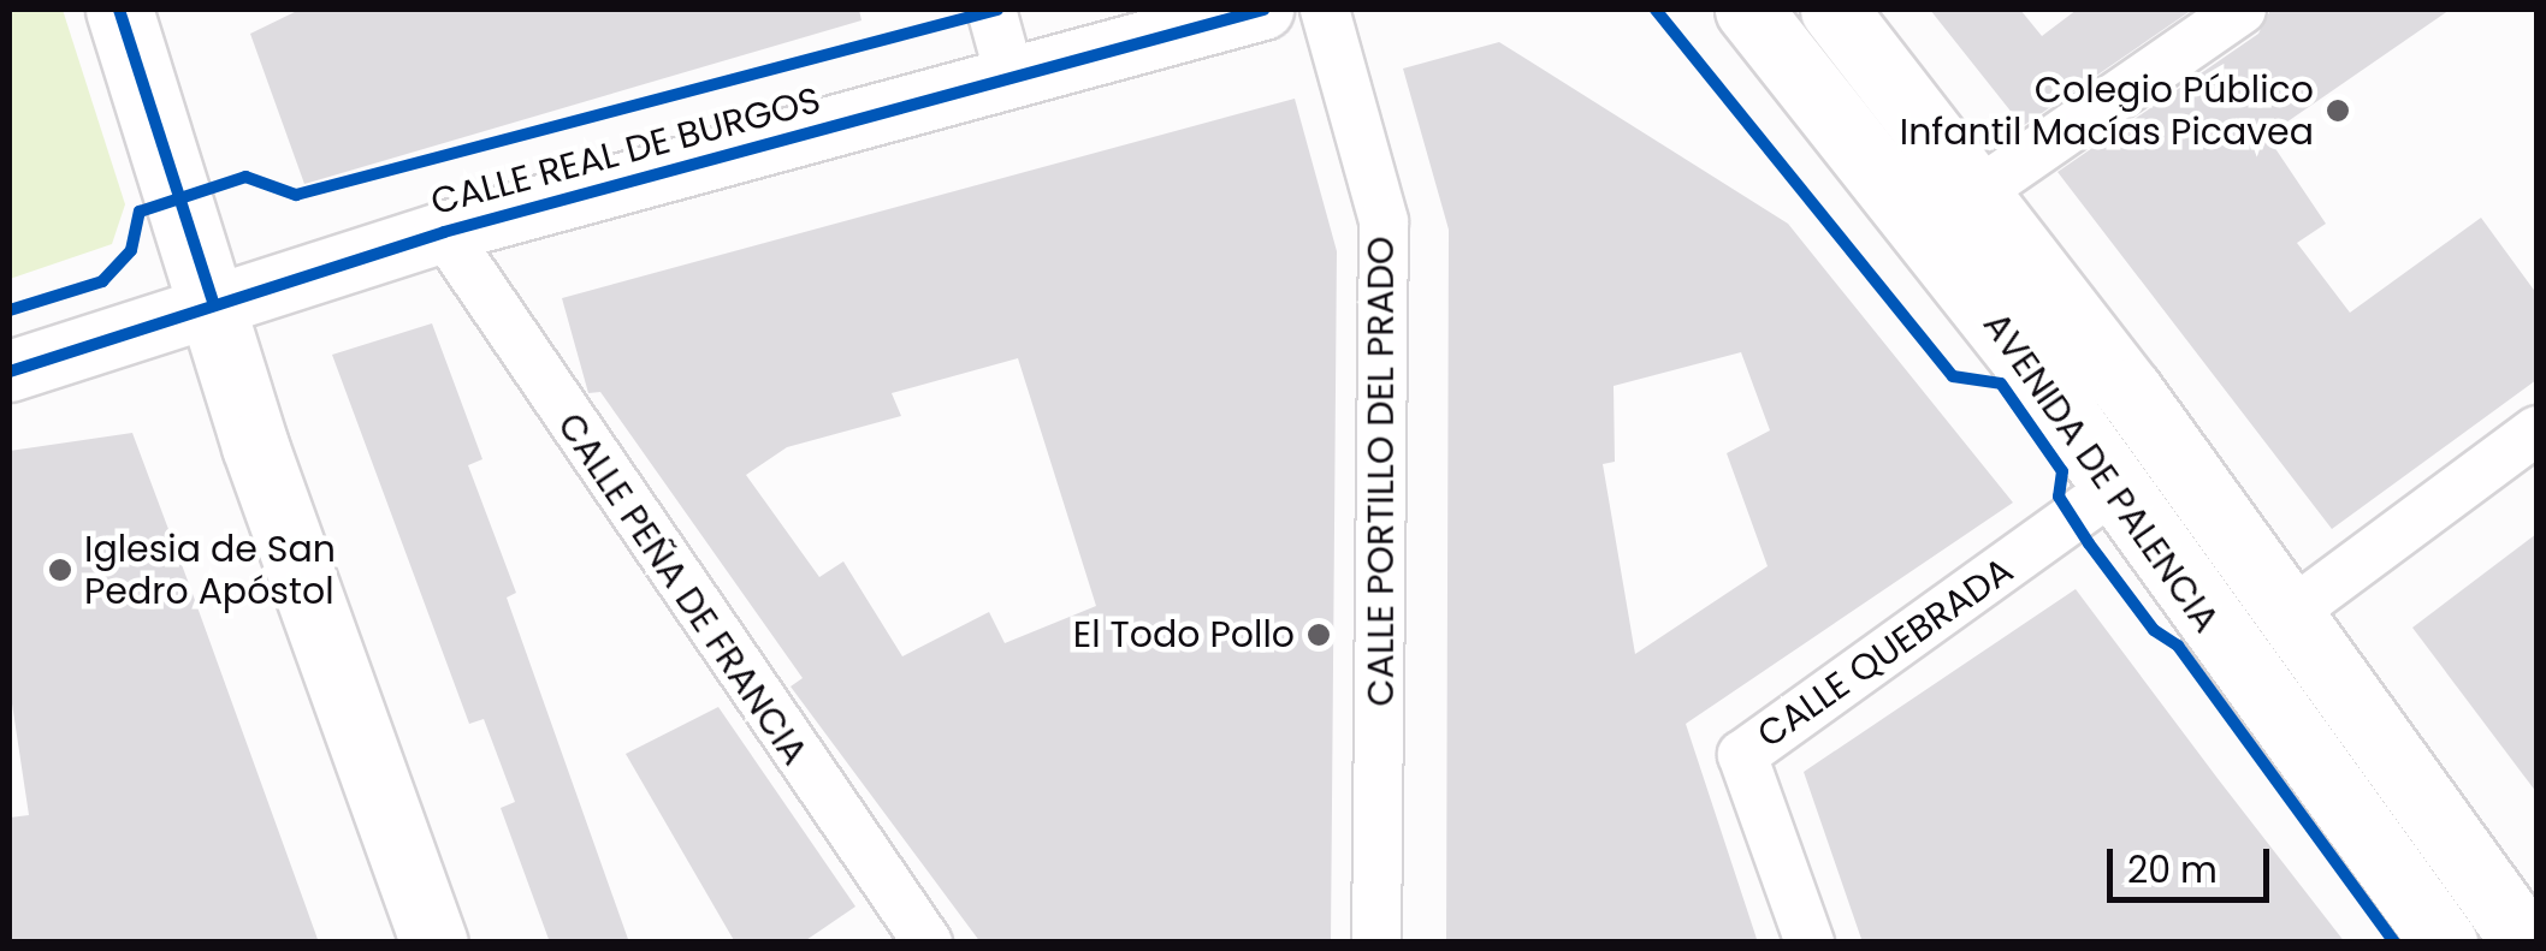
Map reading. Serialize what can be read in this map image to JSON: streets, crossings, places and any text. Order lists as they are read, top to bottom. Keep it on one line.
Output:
{"streets":{"main road":["AVENIDA DE PALENCIA"],"street":["CALLE REAL DE BURGOS","CALLE PORTILLO DEL PRADO","CALLE PEÑA DE FRANCIA","CALLE QUEBRADA"]},"crossings":[["CALLE REAL DE BURGOS","CALLE PEÑA DE FRANCIA"],["AVENIDA DE PALENCIA","CALLE QUEBRADA"]],"places":["Colegio Público Infantil Macías Picavea","Iglesia de San Pedro Apóstol","El Todo Pollo"],"scale_bar":"20 m"}
